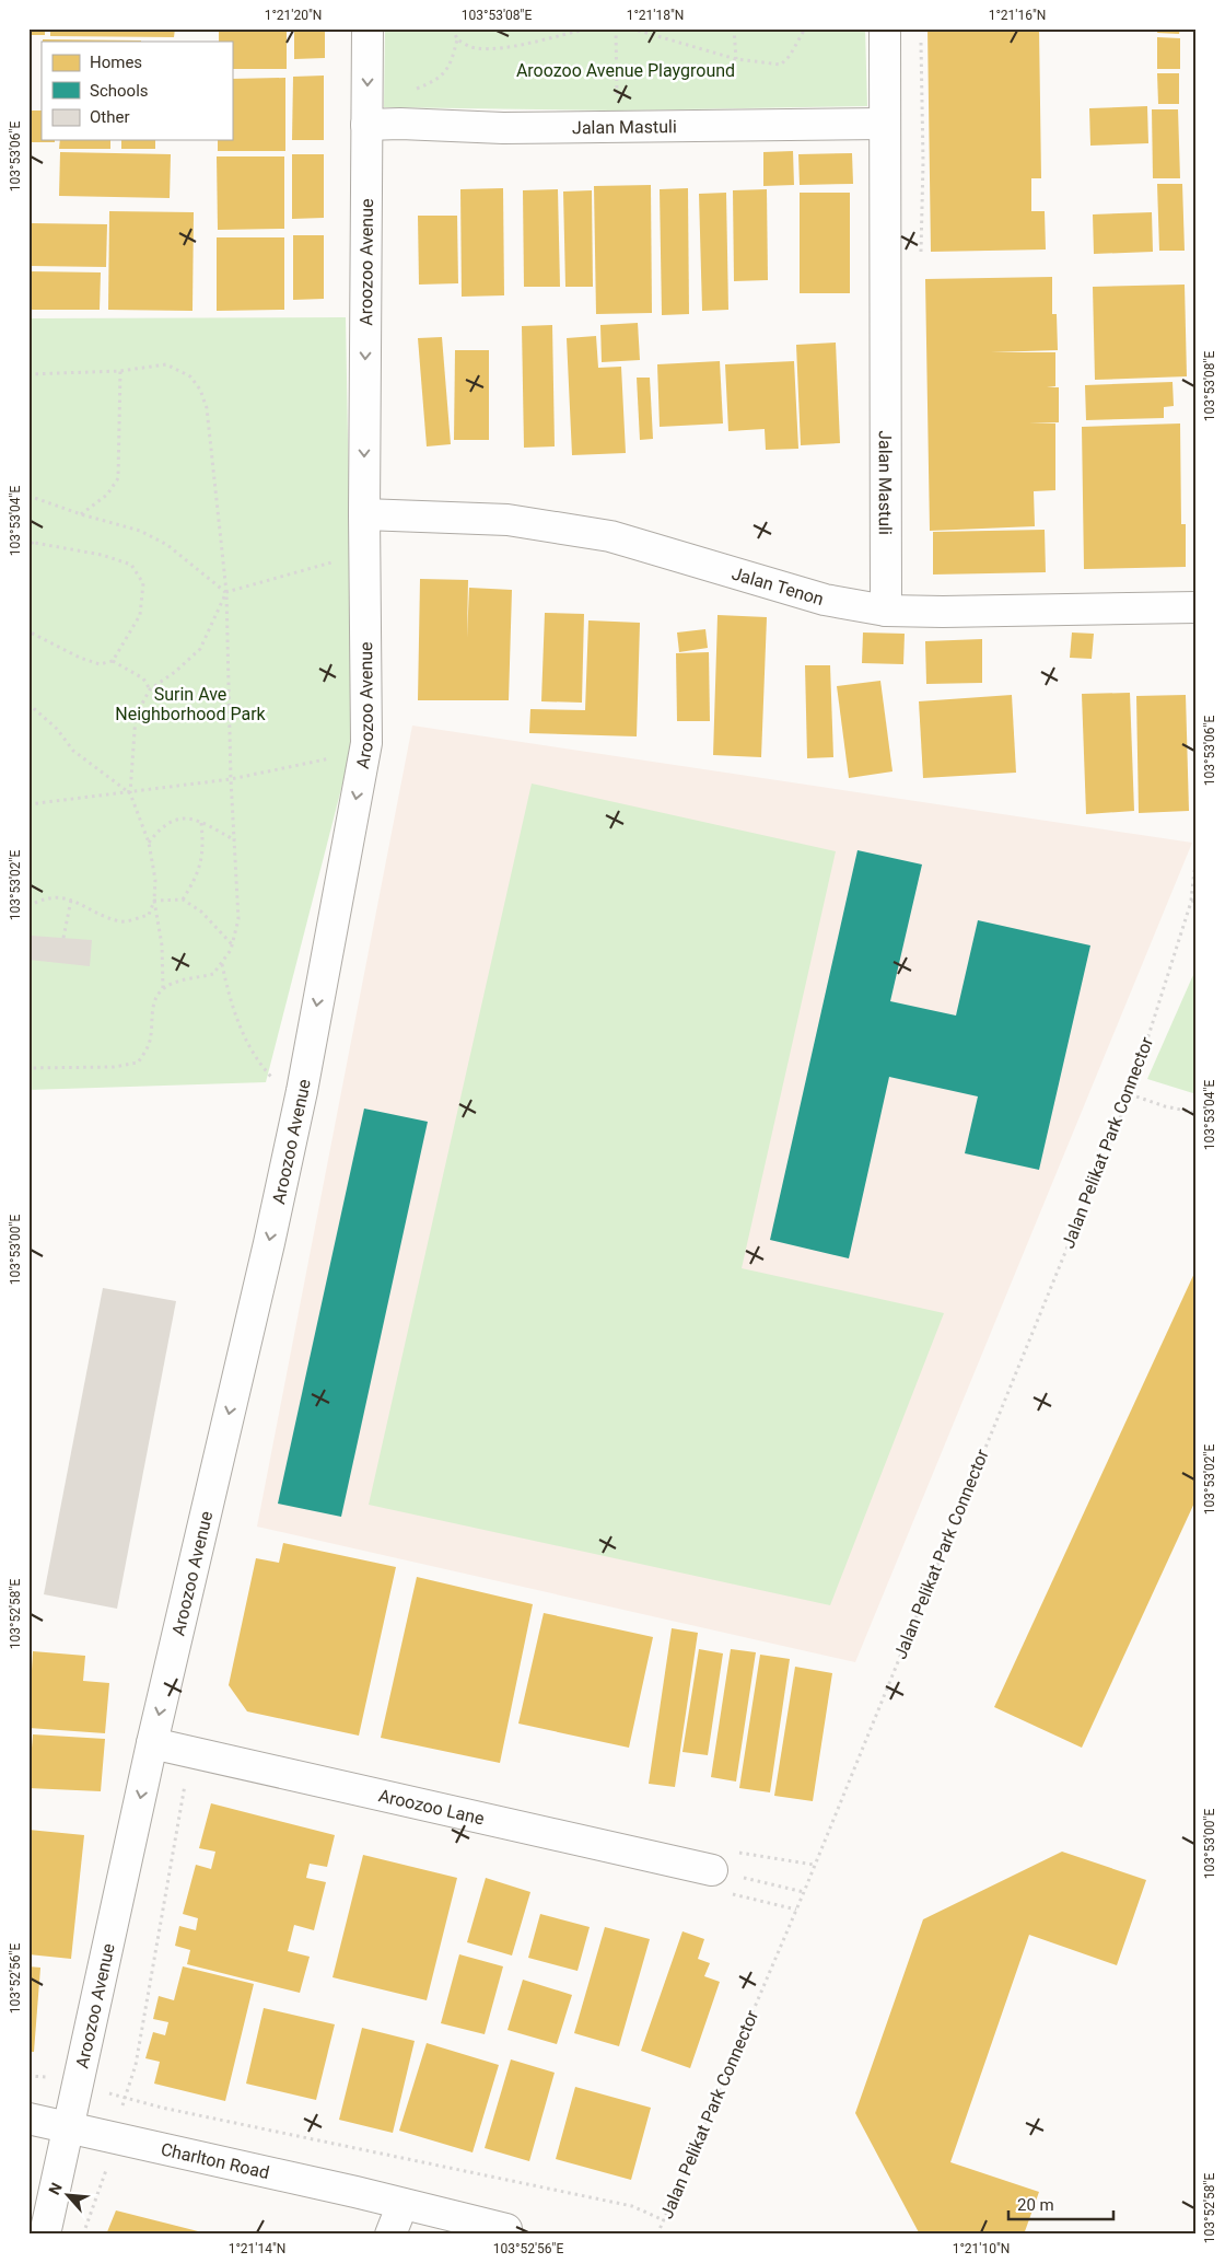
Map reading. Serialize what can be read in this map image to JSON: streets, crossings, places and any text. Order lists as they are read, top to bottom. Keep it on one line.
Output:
{"streets":{"street":["Jalan Mastuli","Aroozoo Avenue","Jalan Tenon","Aroozoo Lane","Charlton Road"],"path":["Jalan Pelikat Park Connector"]},"crossings":[["Jalan Mastuli","Aroozoo Avenue"],["Jalan Mastuli","Jalan Tenon"],["Aroozoo Avenue","Jalan Tenon"],["Aroozoo Avenue","Aroozoo Lane"],["Aroozoo Avenue","Charlton Road"]],"one_way":["Aroozoo Avenue"],"parks":["Aroozoo Avenue Playground","Surin Ave Neighborhood Park"],"legend":["Homes","Schools","Other"],"scale_bar":"20 m","north":"top left","coordinates":["1°21'20\"N","103°53'08\"E","1°21'18\"N","1°21'16\"N","103°53'06\"E","103°53'04\"E","103°53'02\"E","103°53'00\"E","103°52'58\"E","103°52'56\"E","1°21'14\"N","1°21'10\"N"]}
